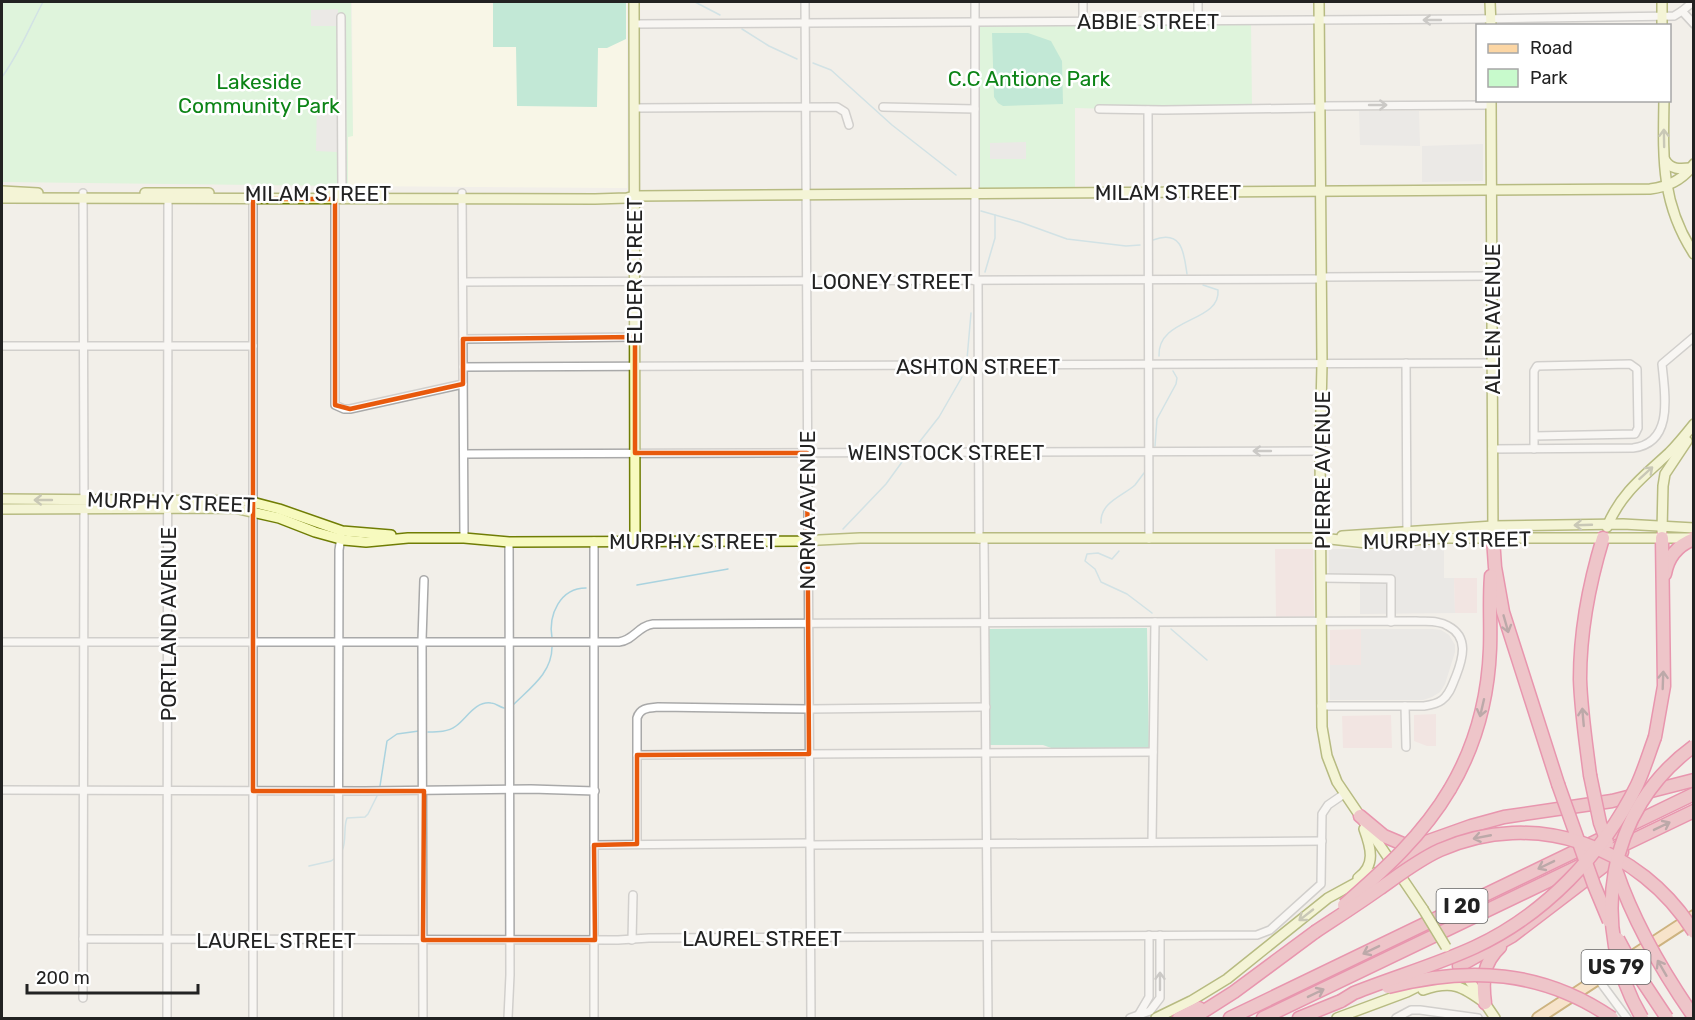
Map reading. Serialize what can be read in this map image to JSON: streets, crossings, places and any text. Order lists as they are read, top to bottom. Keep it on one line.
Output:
{"streets":{"highway":["I 20"],"main road":["US 79"],"street":["ABBIE STREET","MILAM STREET","ELDER STREET","LOONEY STREET","ALLEN AVENUE","ASHTON STREET","WEINSTOCK STREET","PIERRE AVENUE","MURPHY STREET","NORMA AVENUE","PORTLAND AVENUE","LAUREL STREET"]},"crossings":[["ABBIE STREET","ELDER STREET"],["ABBIE STREET","PIERRE AVENUE"],["ABBIE STREET","NORMA AVENUE"],["MILAM STREET","ELDER STREET"],["MILAM STREET","ALLEN AVENUE"],["MILAM STREET","PIERRE AVENUE"],["MILAM STREET","NORMA AVENUE"],["MILAM STREET","PORTLAND AVENUE"],["ELDER STREET","LOONEY STREET"],["ELDER STREET","ASHTON STREET"],["ELDER STREET","WEINSTOCK STREET"],["ELDER STREET","MURPHY STREET"],["LOONEY STREET","ALLEN AVENUE"],["LOONEY STREET","PIERRE AVENUE"],["LOONEY STREET","NORMA AVENUE"],["ALLEN AVENUE","ASHTON STREET"],["ALLEN AVENUE","MURPHY STREET"],["ASHTON STREET","PIERRE AVENUE"],["ASHTON STREET","NORMA AVENUE"],["WEINSTOCK STREET","PIERRE AVENUE"],["WEINSTOCK STREET","NORMA AVENUE"],["PIERRE AVENUE","MURPHY STREET"],["PIERRE AVENUE","LAUREL STREET"],["MURPHY STREET","NORMA AVENUE"],["MURPHY STREET","PORTLAND AVENUE"],["NORMA AVENUE","LAUREL STREET"],["PORTLAND AVENUE","LAUREL STREET"]],"parks":["C.C Antione Park","Lakeside Community Park"],"legend":["Road","Park"],"scale_bar":"200 m"}
